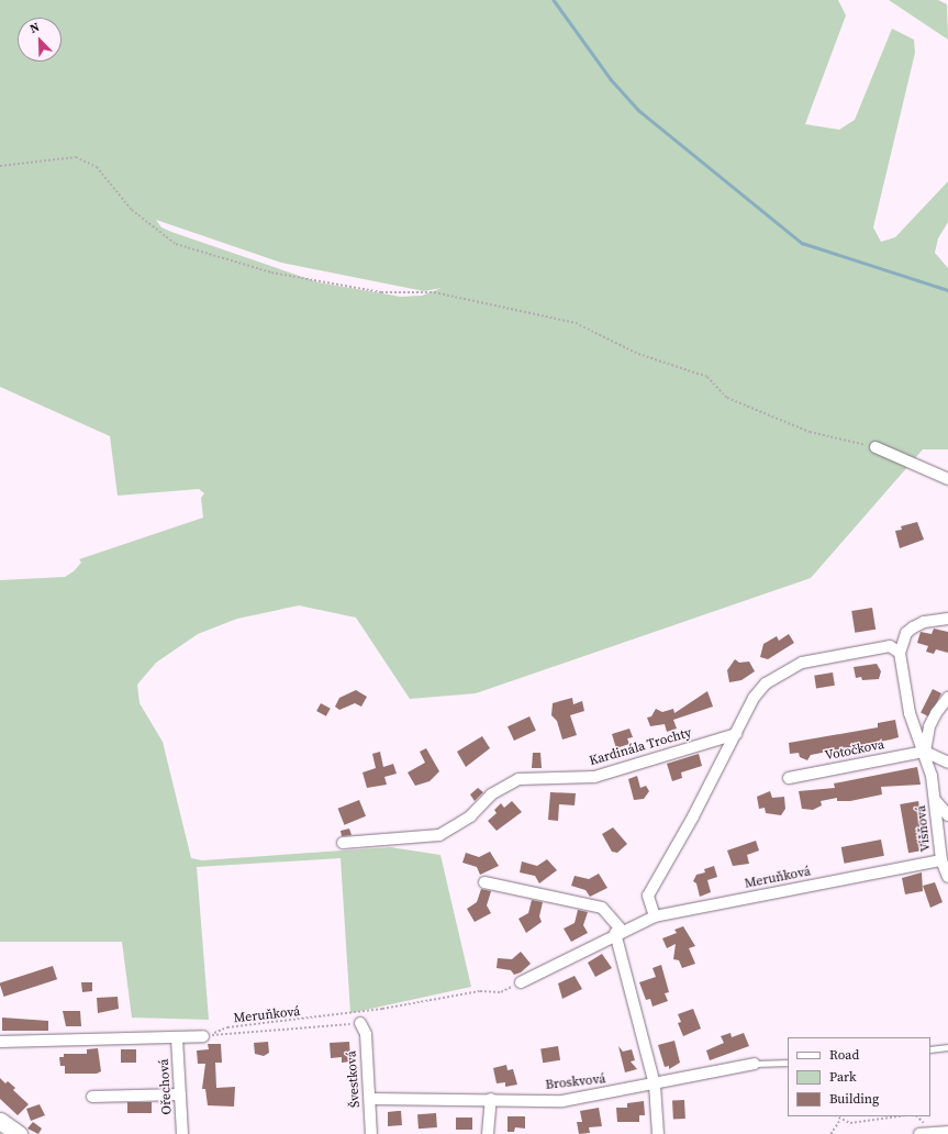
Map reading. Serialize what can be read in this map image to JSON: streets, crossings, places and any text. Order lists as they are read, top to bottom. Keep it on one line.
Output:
{"streets":{"street":["Kardinála Trochty","Votočkova","Višňová","Meruňková","Švestková","Broskvová","Ořechová"]},"crossings":[["Votočkova","Višňová"],["Višňová","Meruňková"],["Meruňková","Švestková"],["Švestková","Broskvová"]],"legend":["Road","Park","Building"],"north":"top left"}
